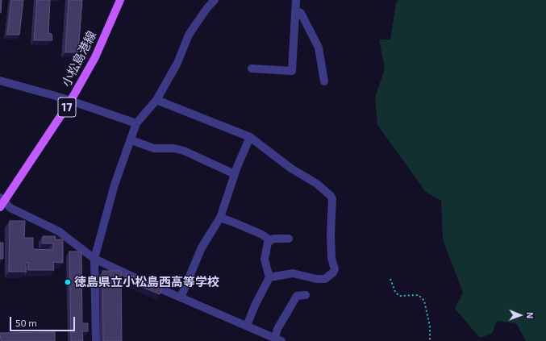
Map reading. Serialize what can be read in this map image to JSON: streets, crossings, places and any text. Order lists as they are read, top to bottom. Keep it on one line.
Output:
{"streets":{"main road":["小松島港線","17"]},"places":["徳島県立小松島西高等学校"],"scale_bar":"50 m","north":"right"}
